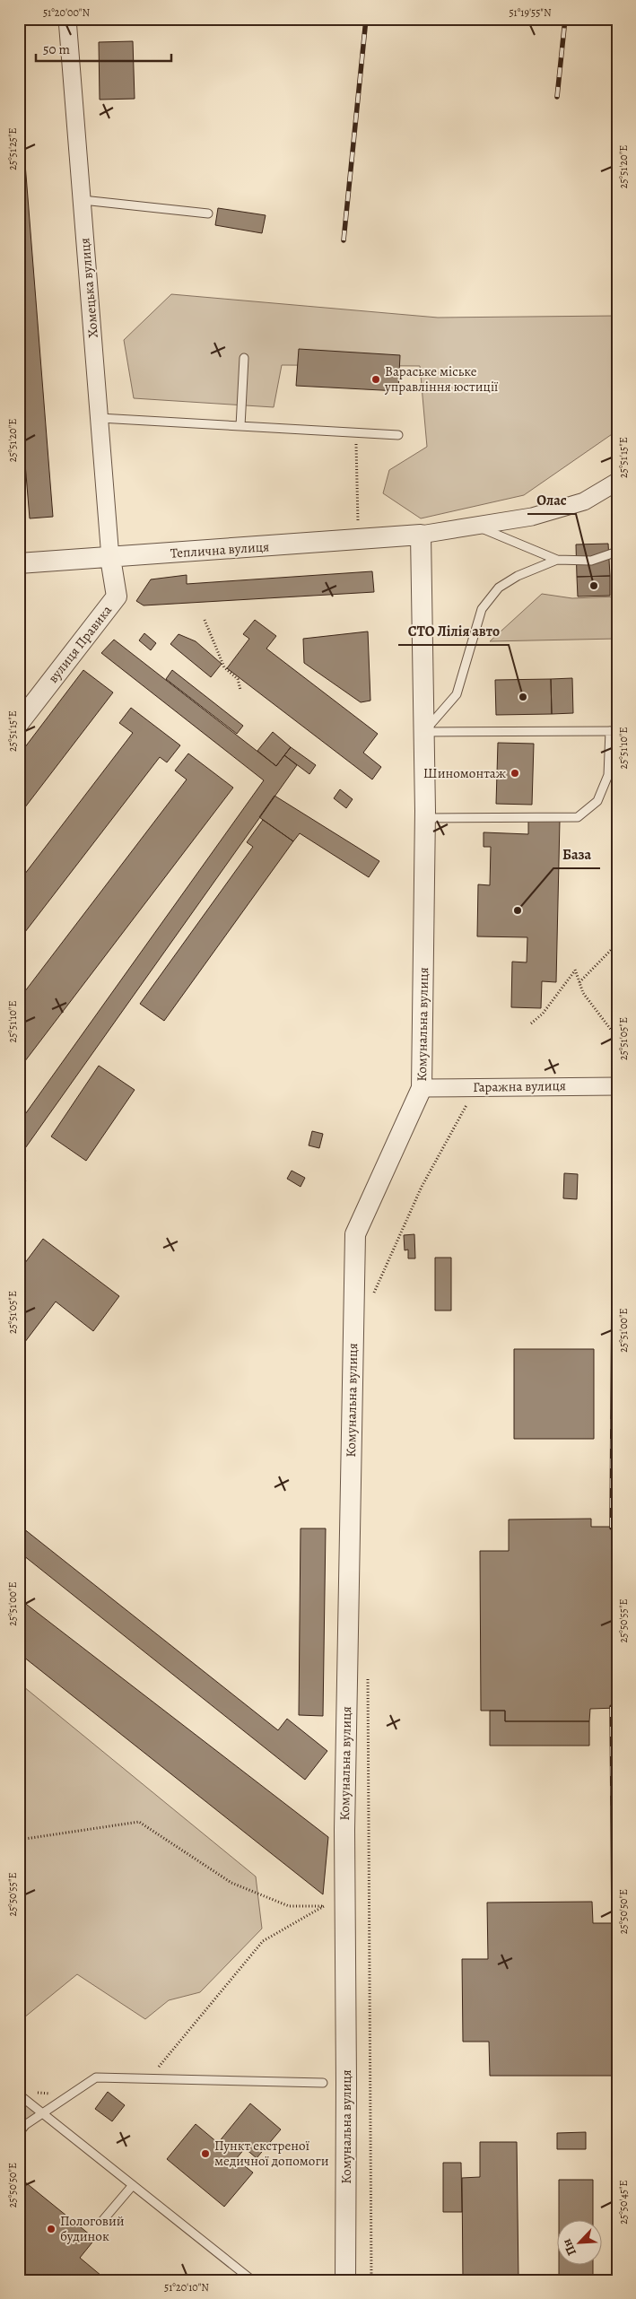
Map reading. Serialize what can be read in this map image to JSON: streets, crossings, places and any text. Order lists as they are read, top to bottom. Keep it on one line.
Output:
{"streets":{"street":["Хомецька вулиця","Теплична вулиця","вулиця Правика","Комунальна вулиця","Гаражна вулиця"]},"crossings":[["Хомецька вулиця","Теплична вулиця"],["Хомецька вулиця","вулиця Правика"],["Теплична вулиця","вулиця Правика"],["Теплична вулиця","Комунальна вулиця"],["Комунальна вулиця","Гаражна вулиця"]],"places":["Вараське міське управління юстиції","Олас","СТО Лілія авто","Шиномонтаж","База","Пункт екстреної медичної допомоги","Пологовий будинок"],"scale_bar":"50 m","north":"bottom left","coordinates":["51°20'00\"N","51°19'55\"N","25°51'25\"E","25°51'20\"E","25°51'15\"E","25°51'10\"E","25°51'05\"E","25°51'00\"E","25°50'55\"E","25°50'50\"E","25°50'45\"E","51°20'10\"N"]}
